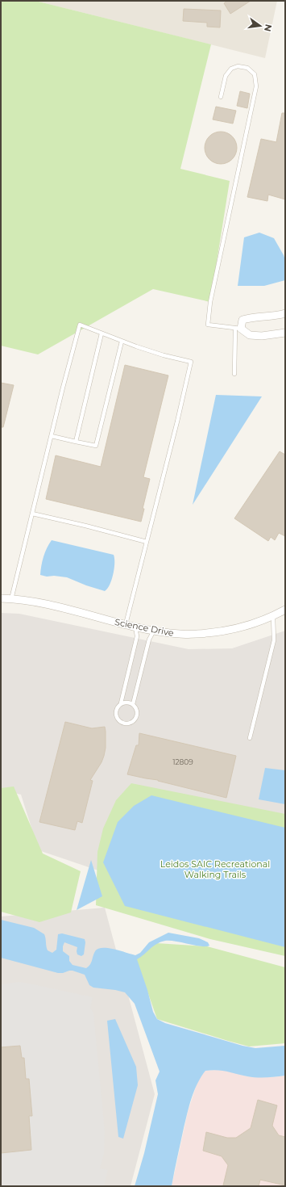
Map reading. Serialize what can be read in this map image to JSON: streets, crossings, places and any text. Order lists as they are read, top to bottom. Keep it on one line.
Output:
{"streets":{"street":["Science Drive"]},"parks":["Leidos SAIC Recreational Walking Trails"],"house_numbers":["12809"],"north":"right"}
